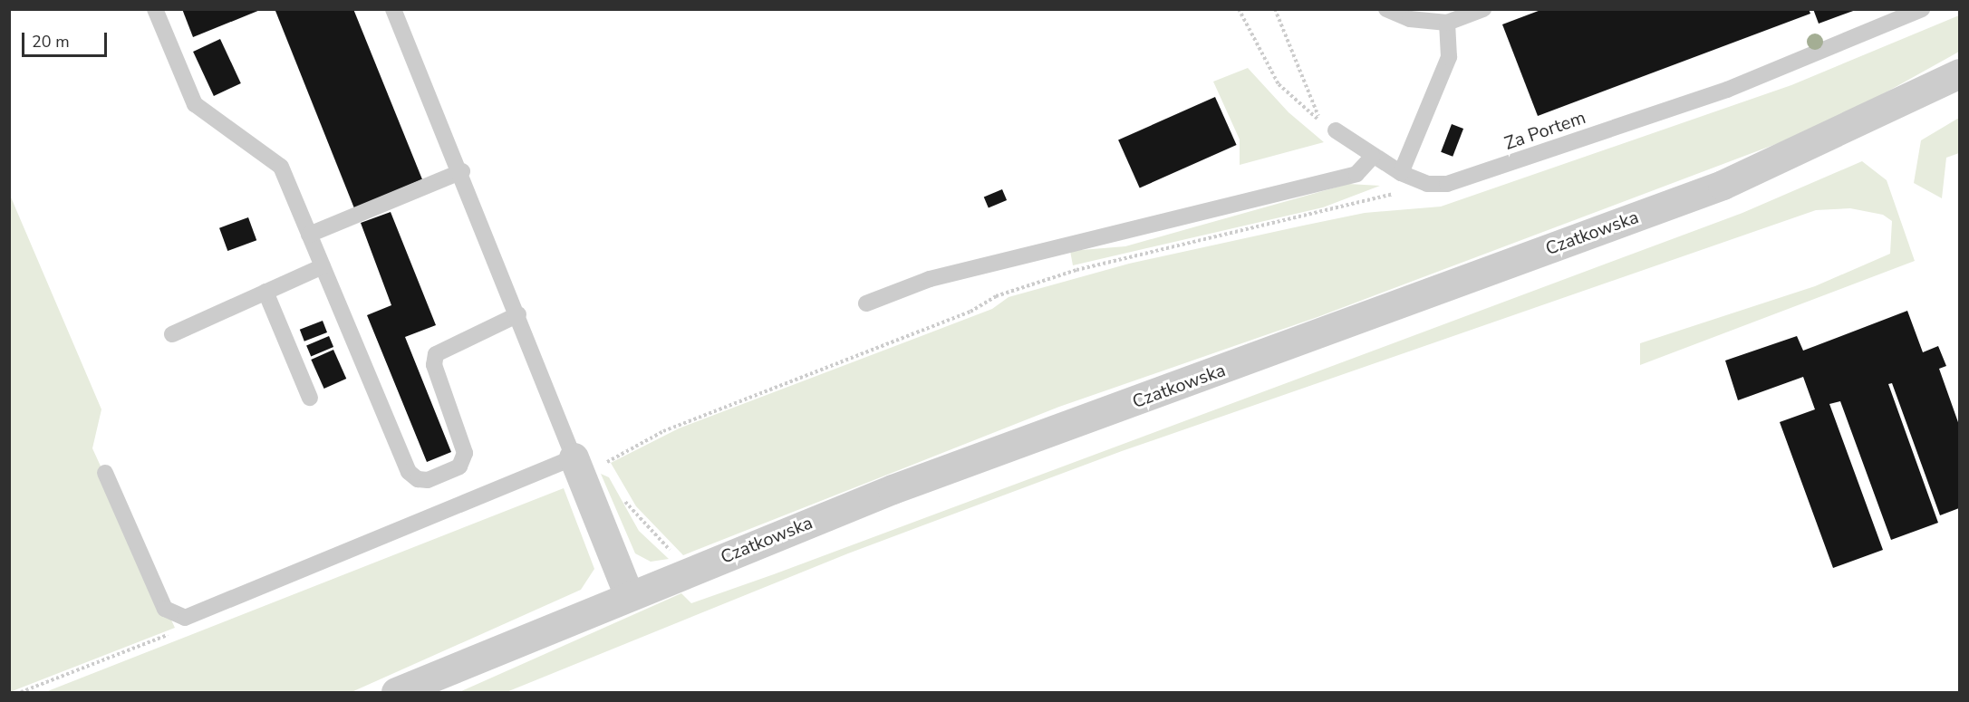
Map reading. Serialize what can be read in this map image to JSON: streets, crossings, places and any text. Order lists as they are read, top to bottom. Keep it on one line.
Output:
{"streets":{"street":["Czatkowska"],"lane":["Za Portem"]},"scale_bar":"20 m"}
